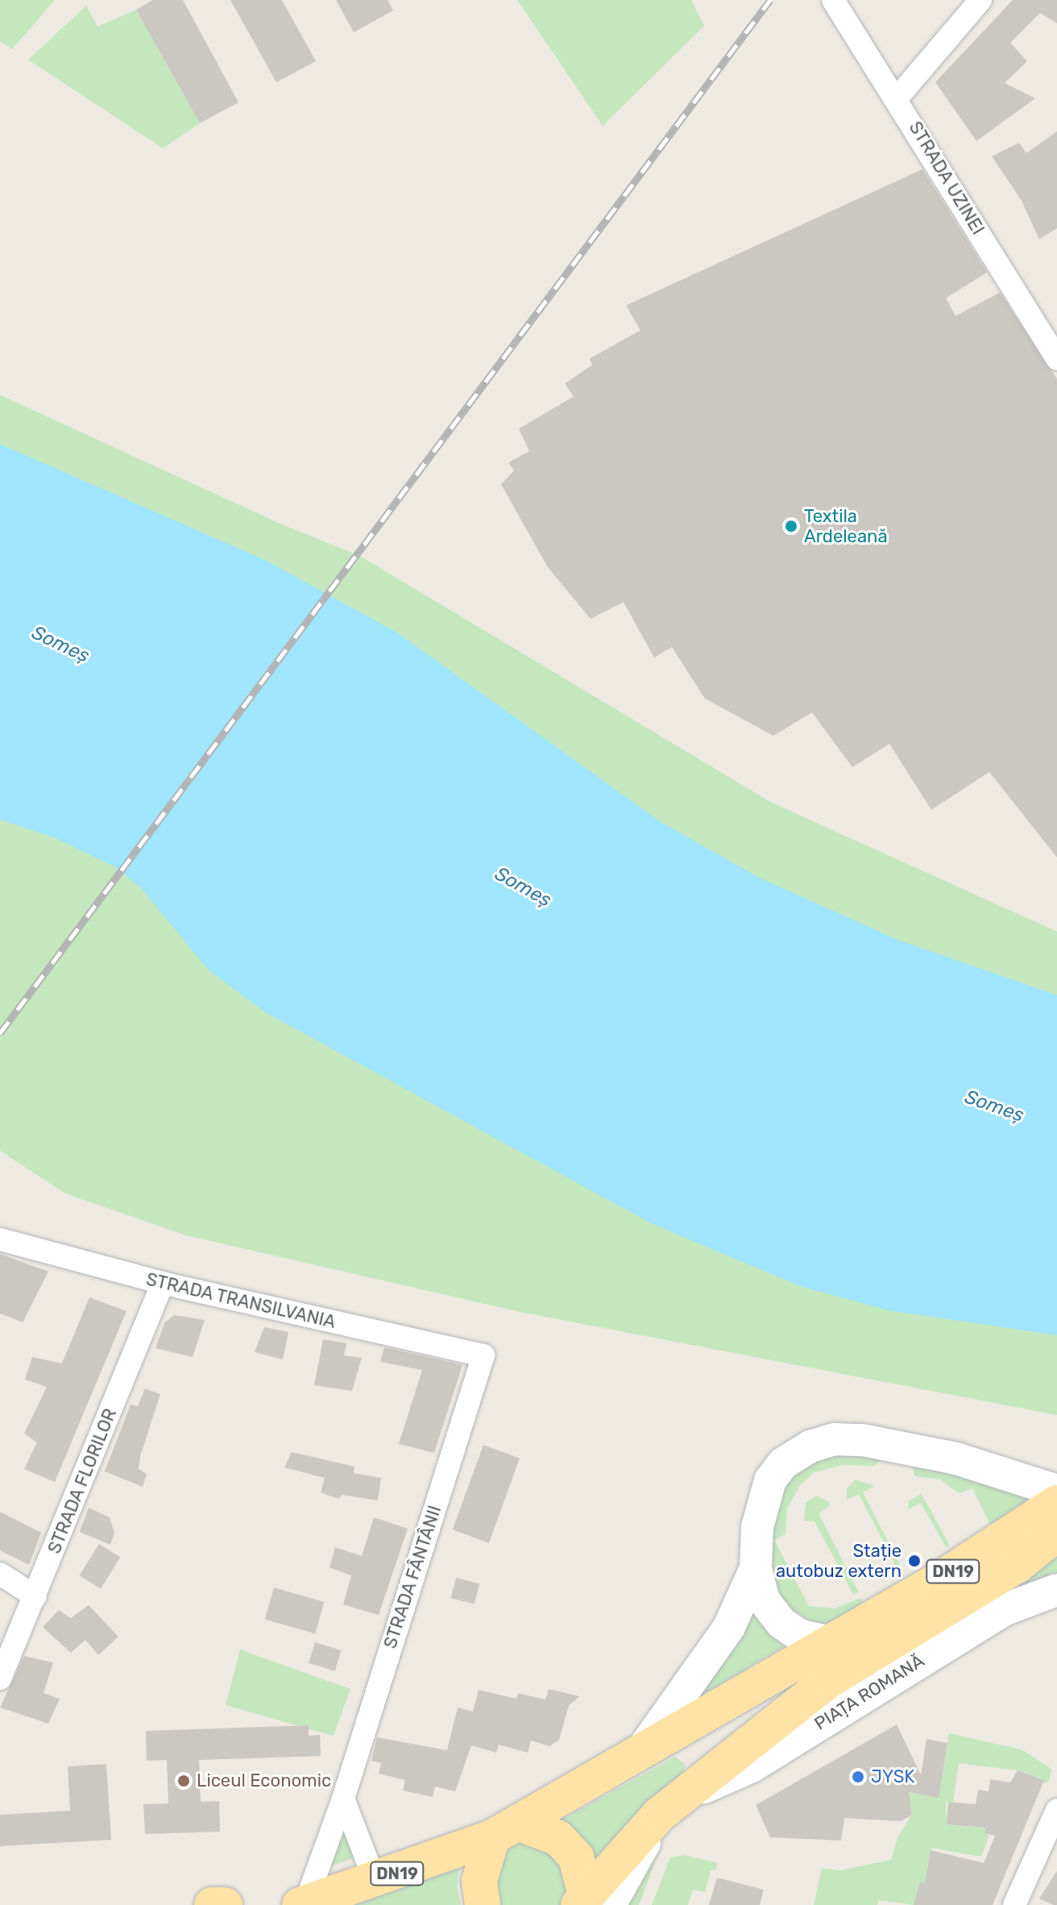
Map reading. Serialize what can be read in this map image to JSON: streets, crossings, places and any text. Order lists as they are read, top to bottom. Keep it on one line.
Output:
{"streets":{"main road":["DN19","PIAȚA ROMANĂ"],"street":["STRADA UZINEI","STRADA TRANSILVANIA","STRADA FLORILOR","STRADA FÂNTÂNII"]},"crossings":[["STRADA TRANSILVANIA","STRADA FLORILOR"],["STRADA TRANSILVANIA","STRADA FÂNTÂNII"],["DN19","STRADA FÂNTÂNII"],["DN19","PIAȚA ROMANĂ"]],"water":["Someș"],"places":["Textila Ardeleană","Stație autobuz extern","JYSK","Liceul Economic"]}
